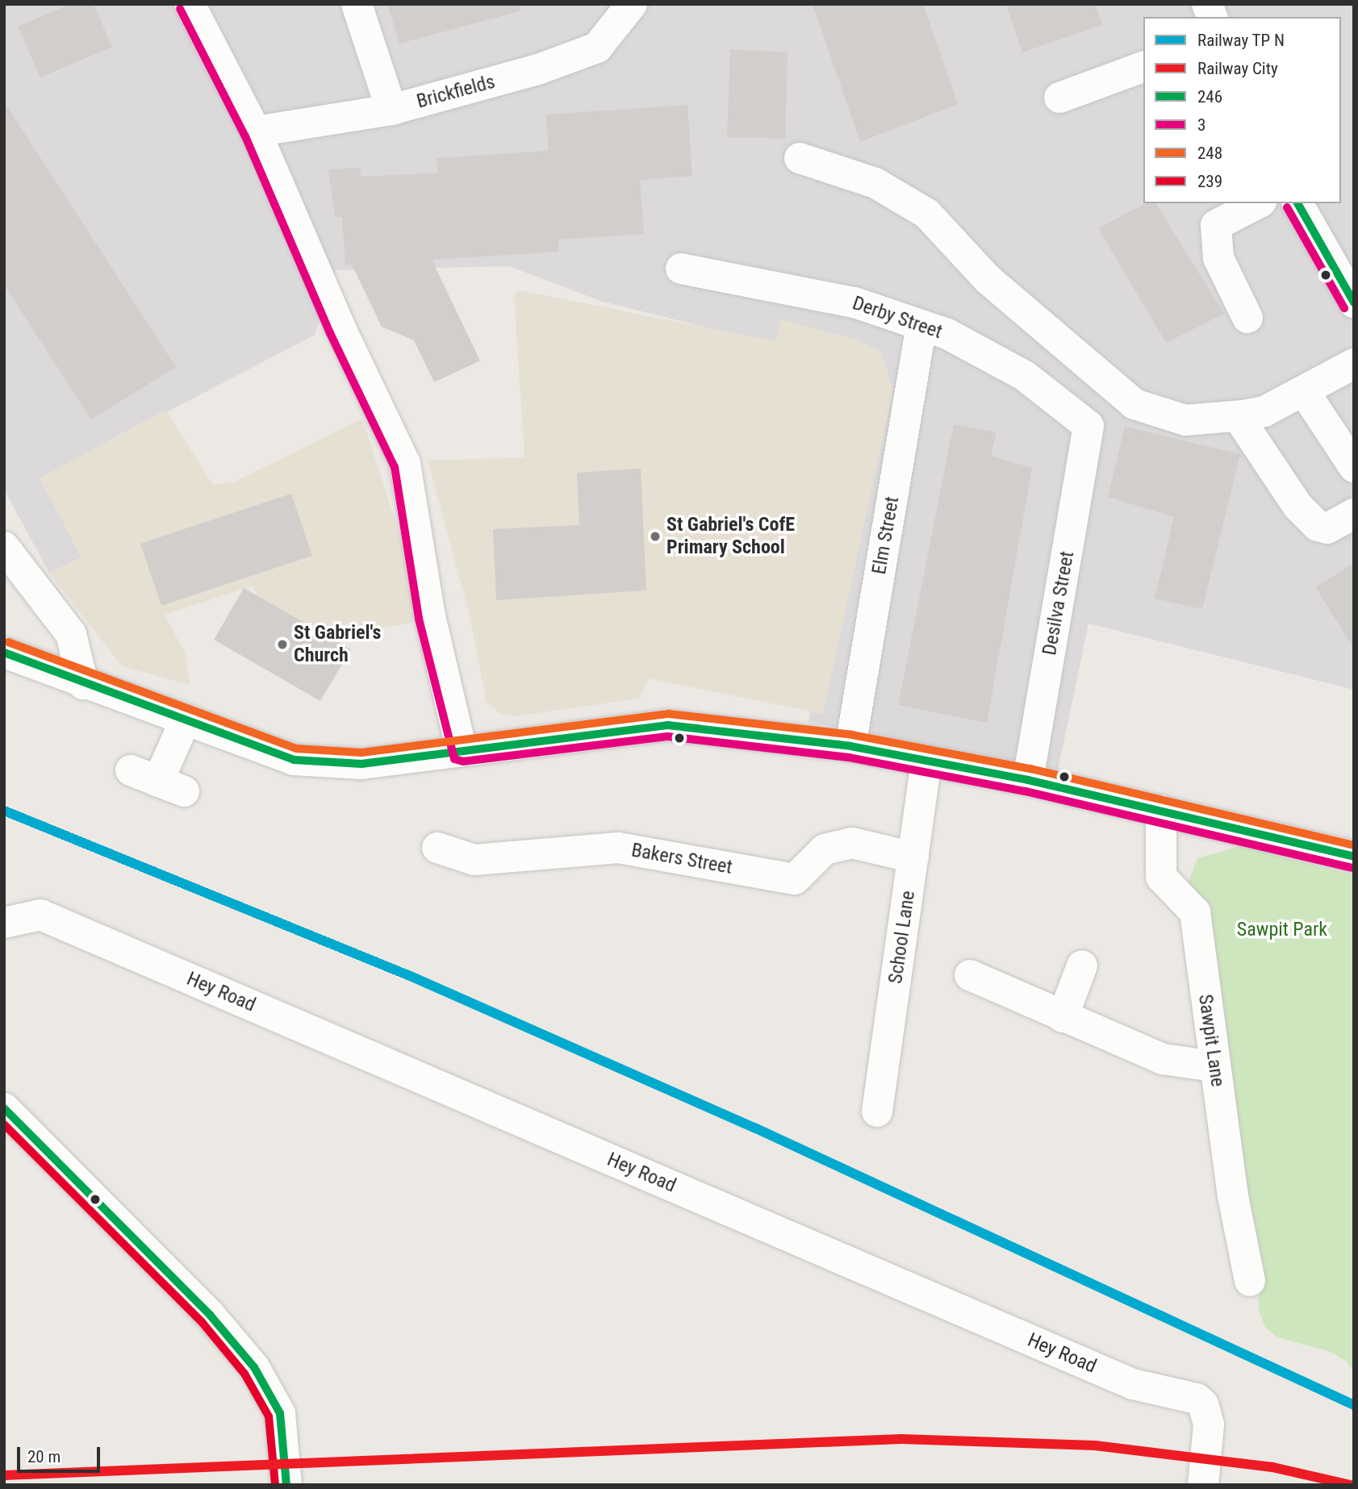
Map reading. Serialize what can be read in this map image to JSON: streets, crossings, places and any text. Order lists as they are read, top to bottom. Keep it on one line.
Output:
{"streets":{"street":["Brickfields","Derby Street","Elm Street","Desilva Street","Bakers Street","School Lane","Hey Road","Sawpit Lane"]},"crossings":[["Derby Street","Elm Street"],["Derby Street","Desilva Street"],["Bakers Street","School Lane"]],"parks":["Sawpit Park"],"places":["St Gabriel's CofE Primary School","St Gabriel's Church"],"lines":["transit line 3","transit line 246","transit line 248","transit line 239","rail line City"],"legend":["Railway TP N","Railway City","246","3","248","239"],"scale_bar":"20 m"}
